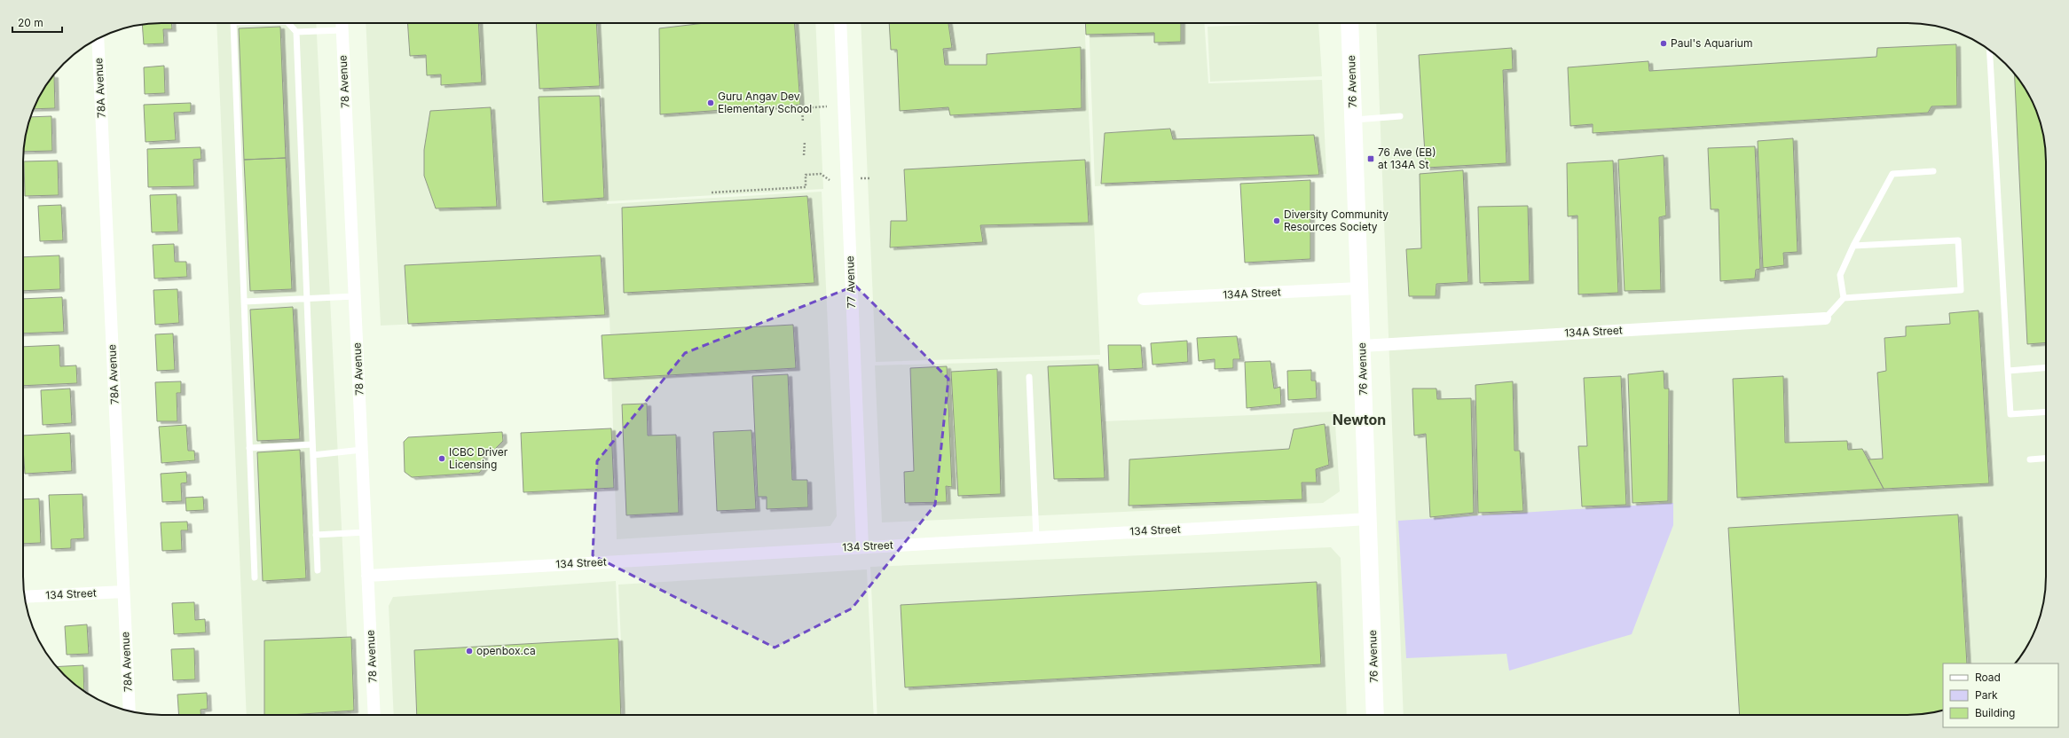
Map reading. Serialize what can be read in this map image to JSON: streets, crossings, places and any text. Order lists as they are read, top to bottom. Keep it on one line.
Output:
{"streets":{"main road":["76 Avenue"],"street":["78 Avenue","78A Avenue","77 Avenue","134A Street","134 Street"]},"crossings":[["78 Avenue","134 Street"],["76 Avenue","134A Street"],["76 Avenue","134 Street"],["78A Avenue","134 Street"],["77 Avenue","134 Street"]],"districts":["Newton"],"places":{"other":["Paul's Aquarium","Guru Angav Dev Elementary School","Diversity Community Resources Society","ICBC Driver Licensing","openbox.ca"],"transit":["76 Ave (EB) at 134A St"]},"legend":["Road","Park","Building"],"scale_bar":"20 m"}
